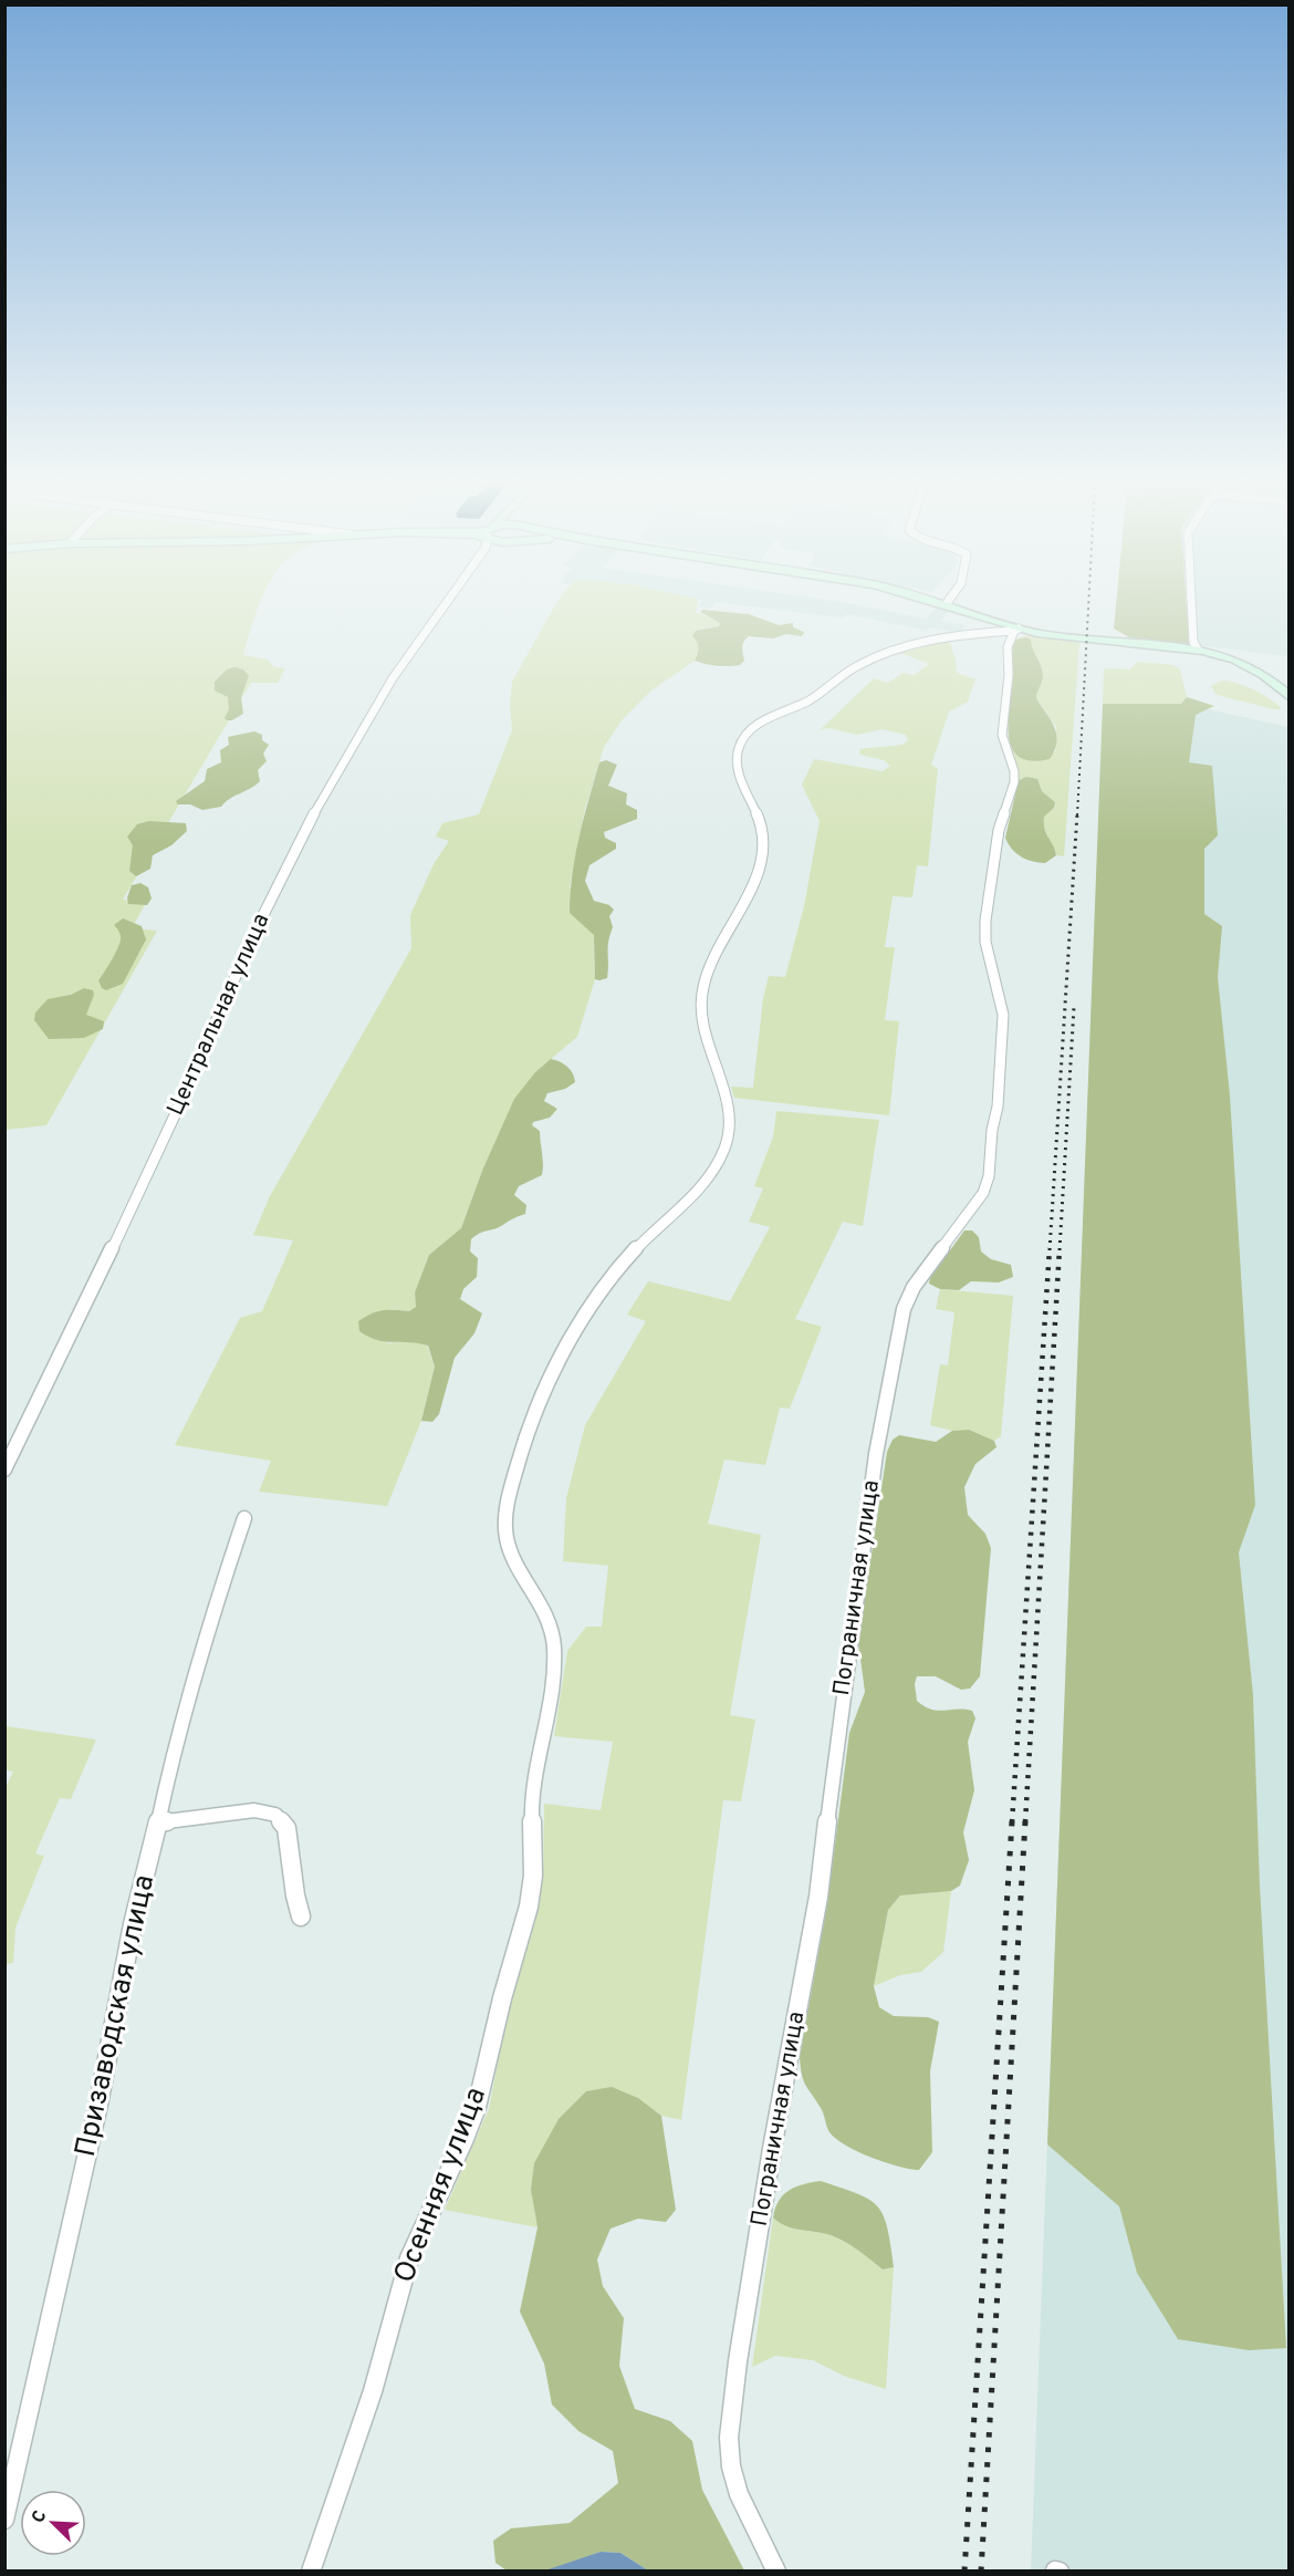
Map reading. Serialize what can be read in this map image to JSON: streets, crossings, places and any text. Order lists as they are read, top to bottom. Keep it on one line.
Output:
{"streets":{"street":["Центральная улица","Пограничная улица","Призаводская улица","Осенняя улица"]},"crossings":[["Пограничная улица","Осенняя улица"]],"north":"top left"}
